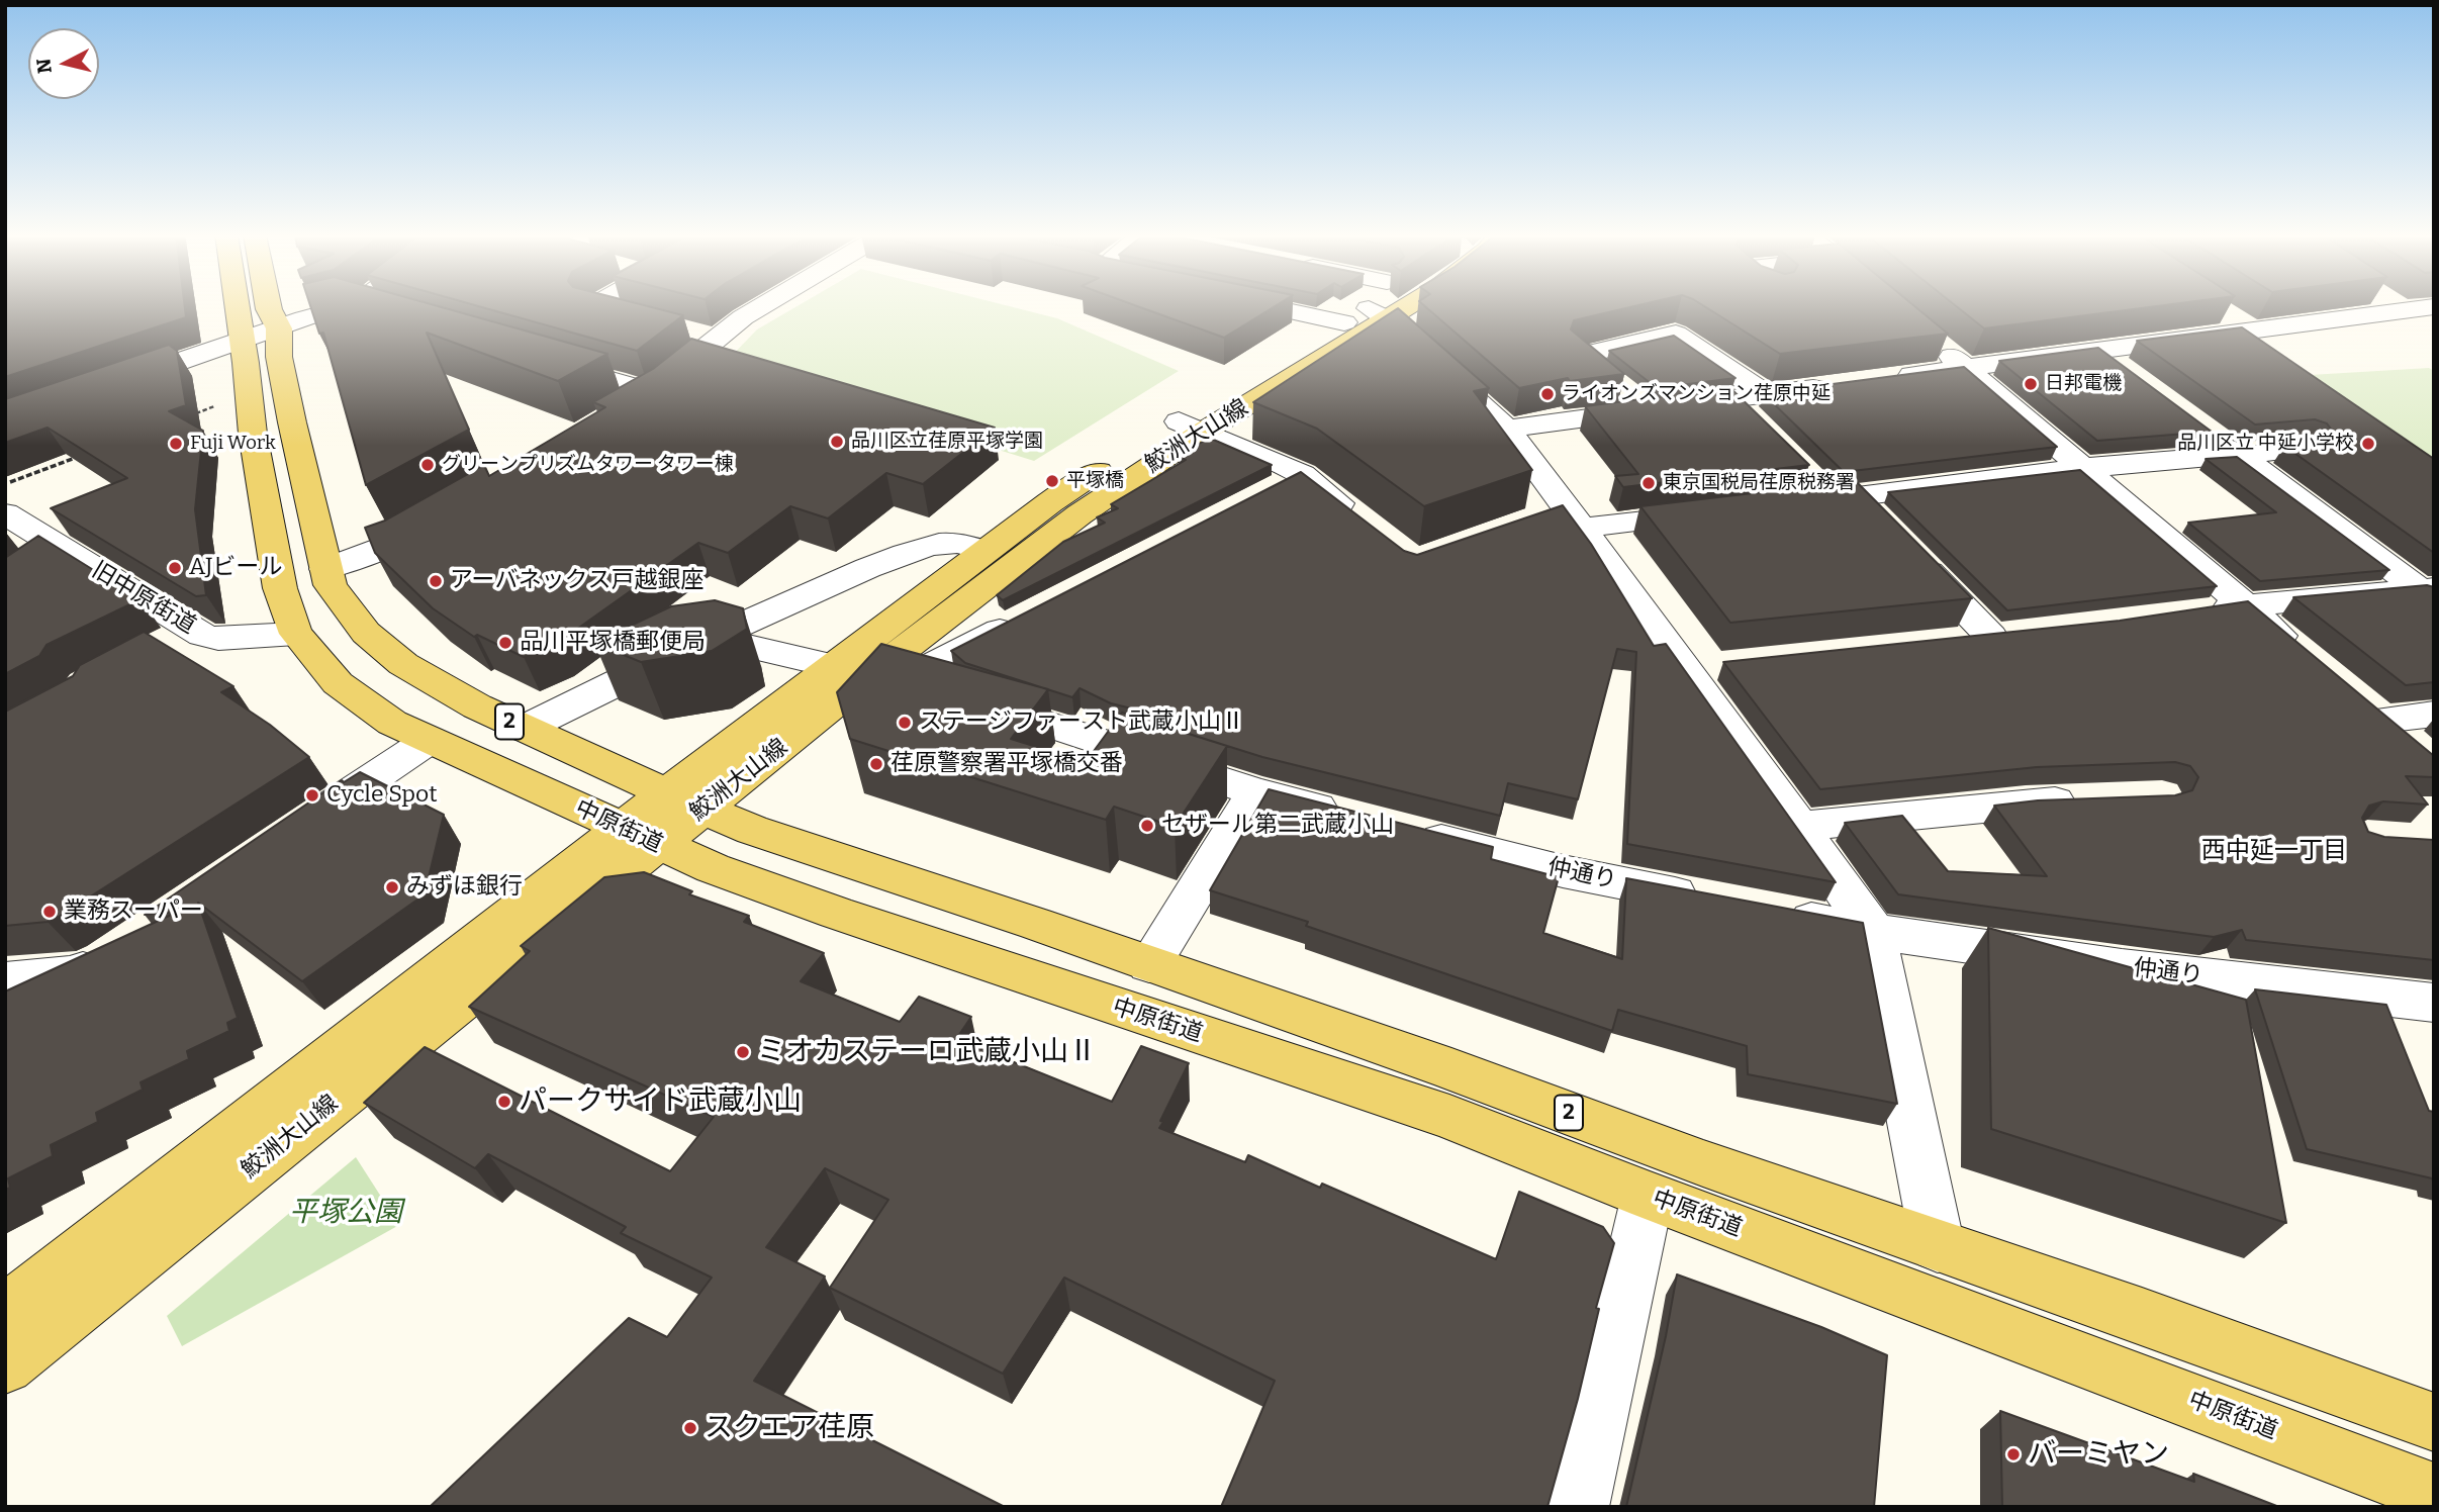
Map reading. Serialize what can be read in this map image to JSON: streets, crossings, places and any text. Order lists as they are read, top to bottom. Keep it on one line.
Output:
{"streets":{"main road":["鮫洲大山線","2","中原街道"],"street":["旧中原街道","仲通り"]},"crossings":[["鮫洲大山線","2"],["鮫洲大山線","中原街道"],["旧中原街道","中原街道"]],"districts":["西中延一丁目"],"parks":["平塚公園"],"places":["日邦電機","ライオンズマンション荏原中延","品川区立荏原平塚学園","Fuji Work","品川区立 中延小学校","グリーンプリズムタワー タワー棟","平塚橋","東京国税局荏原税務署","AJビール","アーバネックス戸越銀座","品川平塚橋郵便局","ステージファースト武蔵小山Ⅱ","荏原警察署平塚橋交番","Cycle Spot","セザール第二武蔵小山","みずほ銀行","業務スーパー","ミオカステーロ武蔵小山Ⅱ","パークサイド武蔵小山","スクエア荏原","バーミヤン"],"north":"left"}
